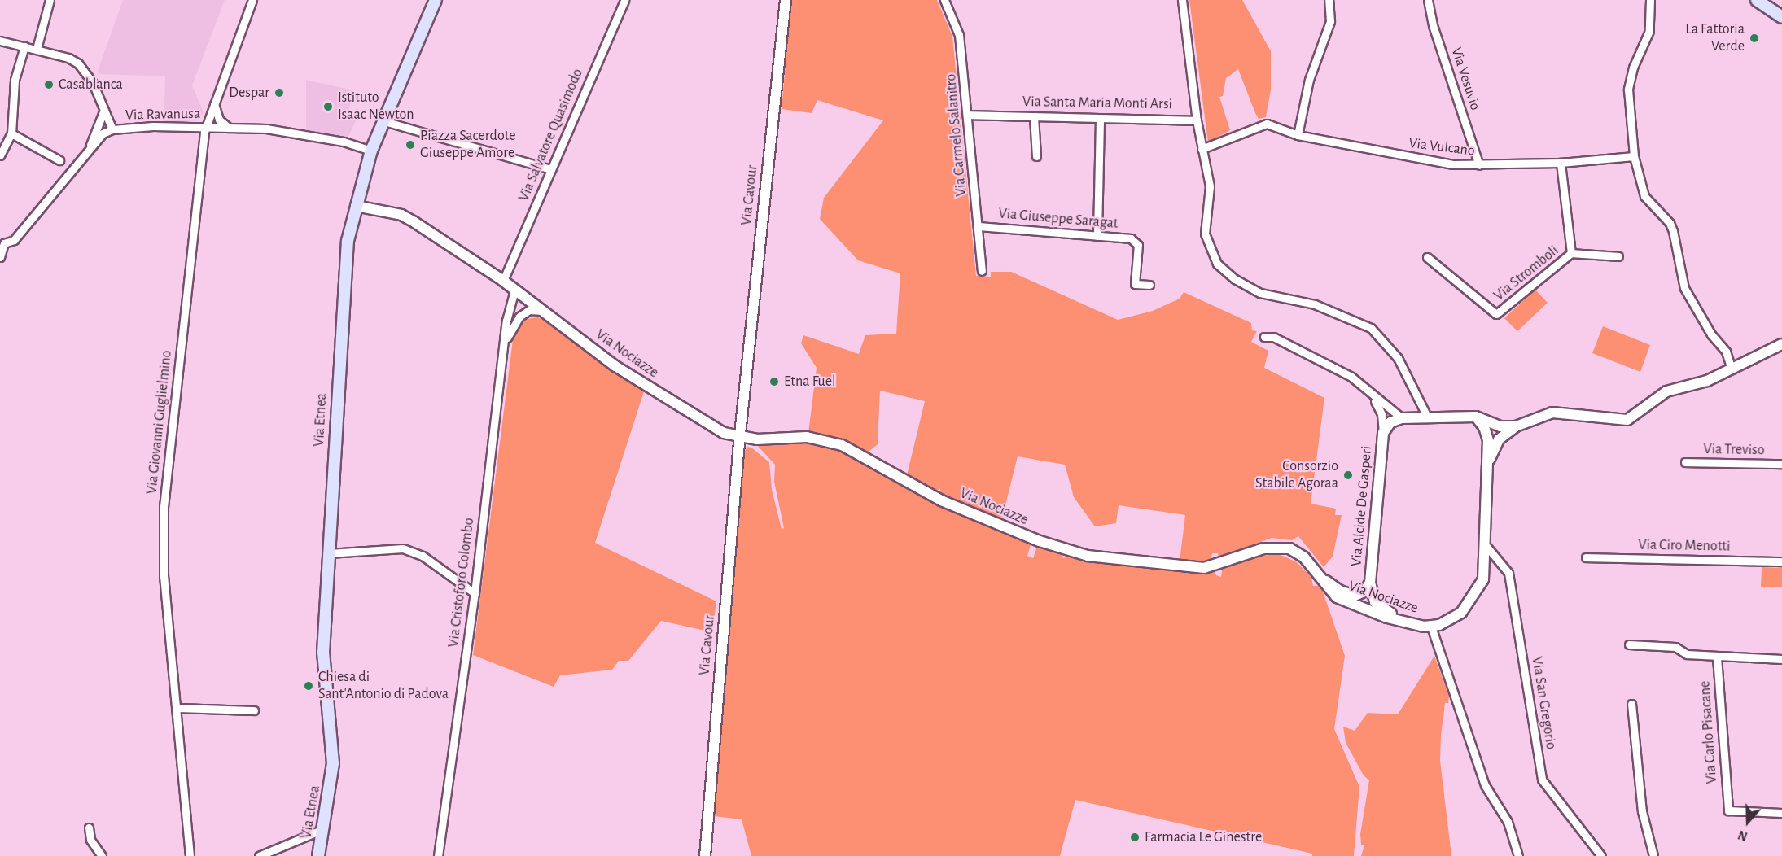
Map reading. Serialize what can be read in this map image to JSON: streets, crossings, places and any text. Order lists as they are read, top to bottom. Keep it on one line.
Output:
{"streets":{"main road":["Via Etnea"],"street":["Via Vesuvio","Via Santa Maria Monti Arsi","Via Ravanusa","Via Salvatore Quasimodo","Via Carmelo Salanitro","Via Vulcano","Via Cavour","Via Giuseppe Saragat","Via Stromboli","Via Nociazze","Via Giovanni Guglielmino","Via Treviso","Via Alcide De Gasperi","Via Ciro Menotti","Via Cristoforo Colombo","Via San Gregorio","Via Carlo Pisacane"]},"crossings":[["Via Vesuvio","Via Vulcano"],["Via Santa Maria Monti Arsi","Via Carmelo Salanitro"],["Via Ravanusa","Via Etnea"],["Via Ravanusa","Via Giovanni Guglielmino"],["Via Salvatore Quasimodo","Via Nociazze"],["Via Carmelo Salanitro","Via Giuseppe Saragat"],["Via Vulcano","Via Stromboli"],["Via Cavour","Via Nociazze"],["Via Nociazze","Via Etnea"],["Via Nociazze","Via Cristoforo Colombo"],["Via Nociazze","Via San Gregorio"]],"places":["La Fattoria Verde","Casablanca","Despar","Istituto Isaac Newton","Piazza Sacerdote Giuseppe Amore","Etna Fuel","Consorzio Stabile Agoraa","Chiesa di Sant'Antonio di Padova","Farmacia Le Ginestre"],"north":"bottom"}
